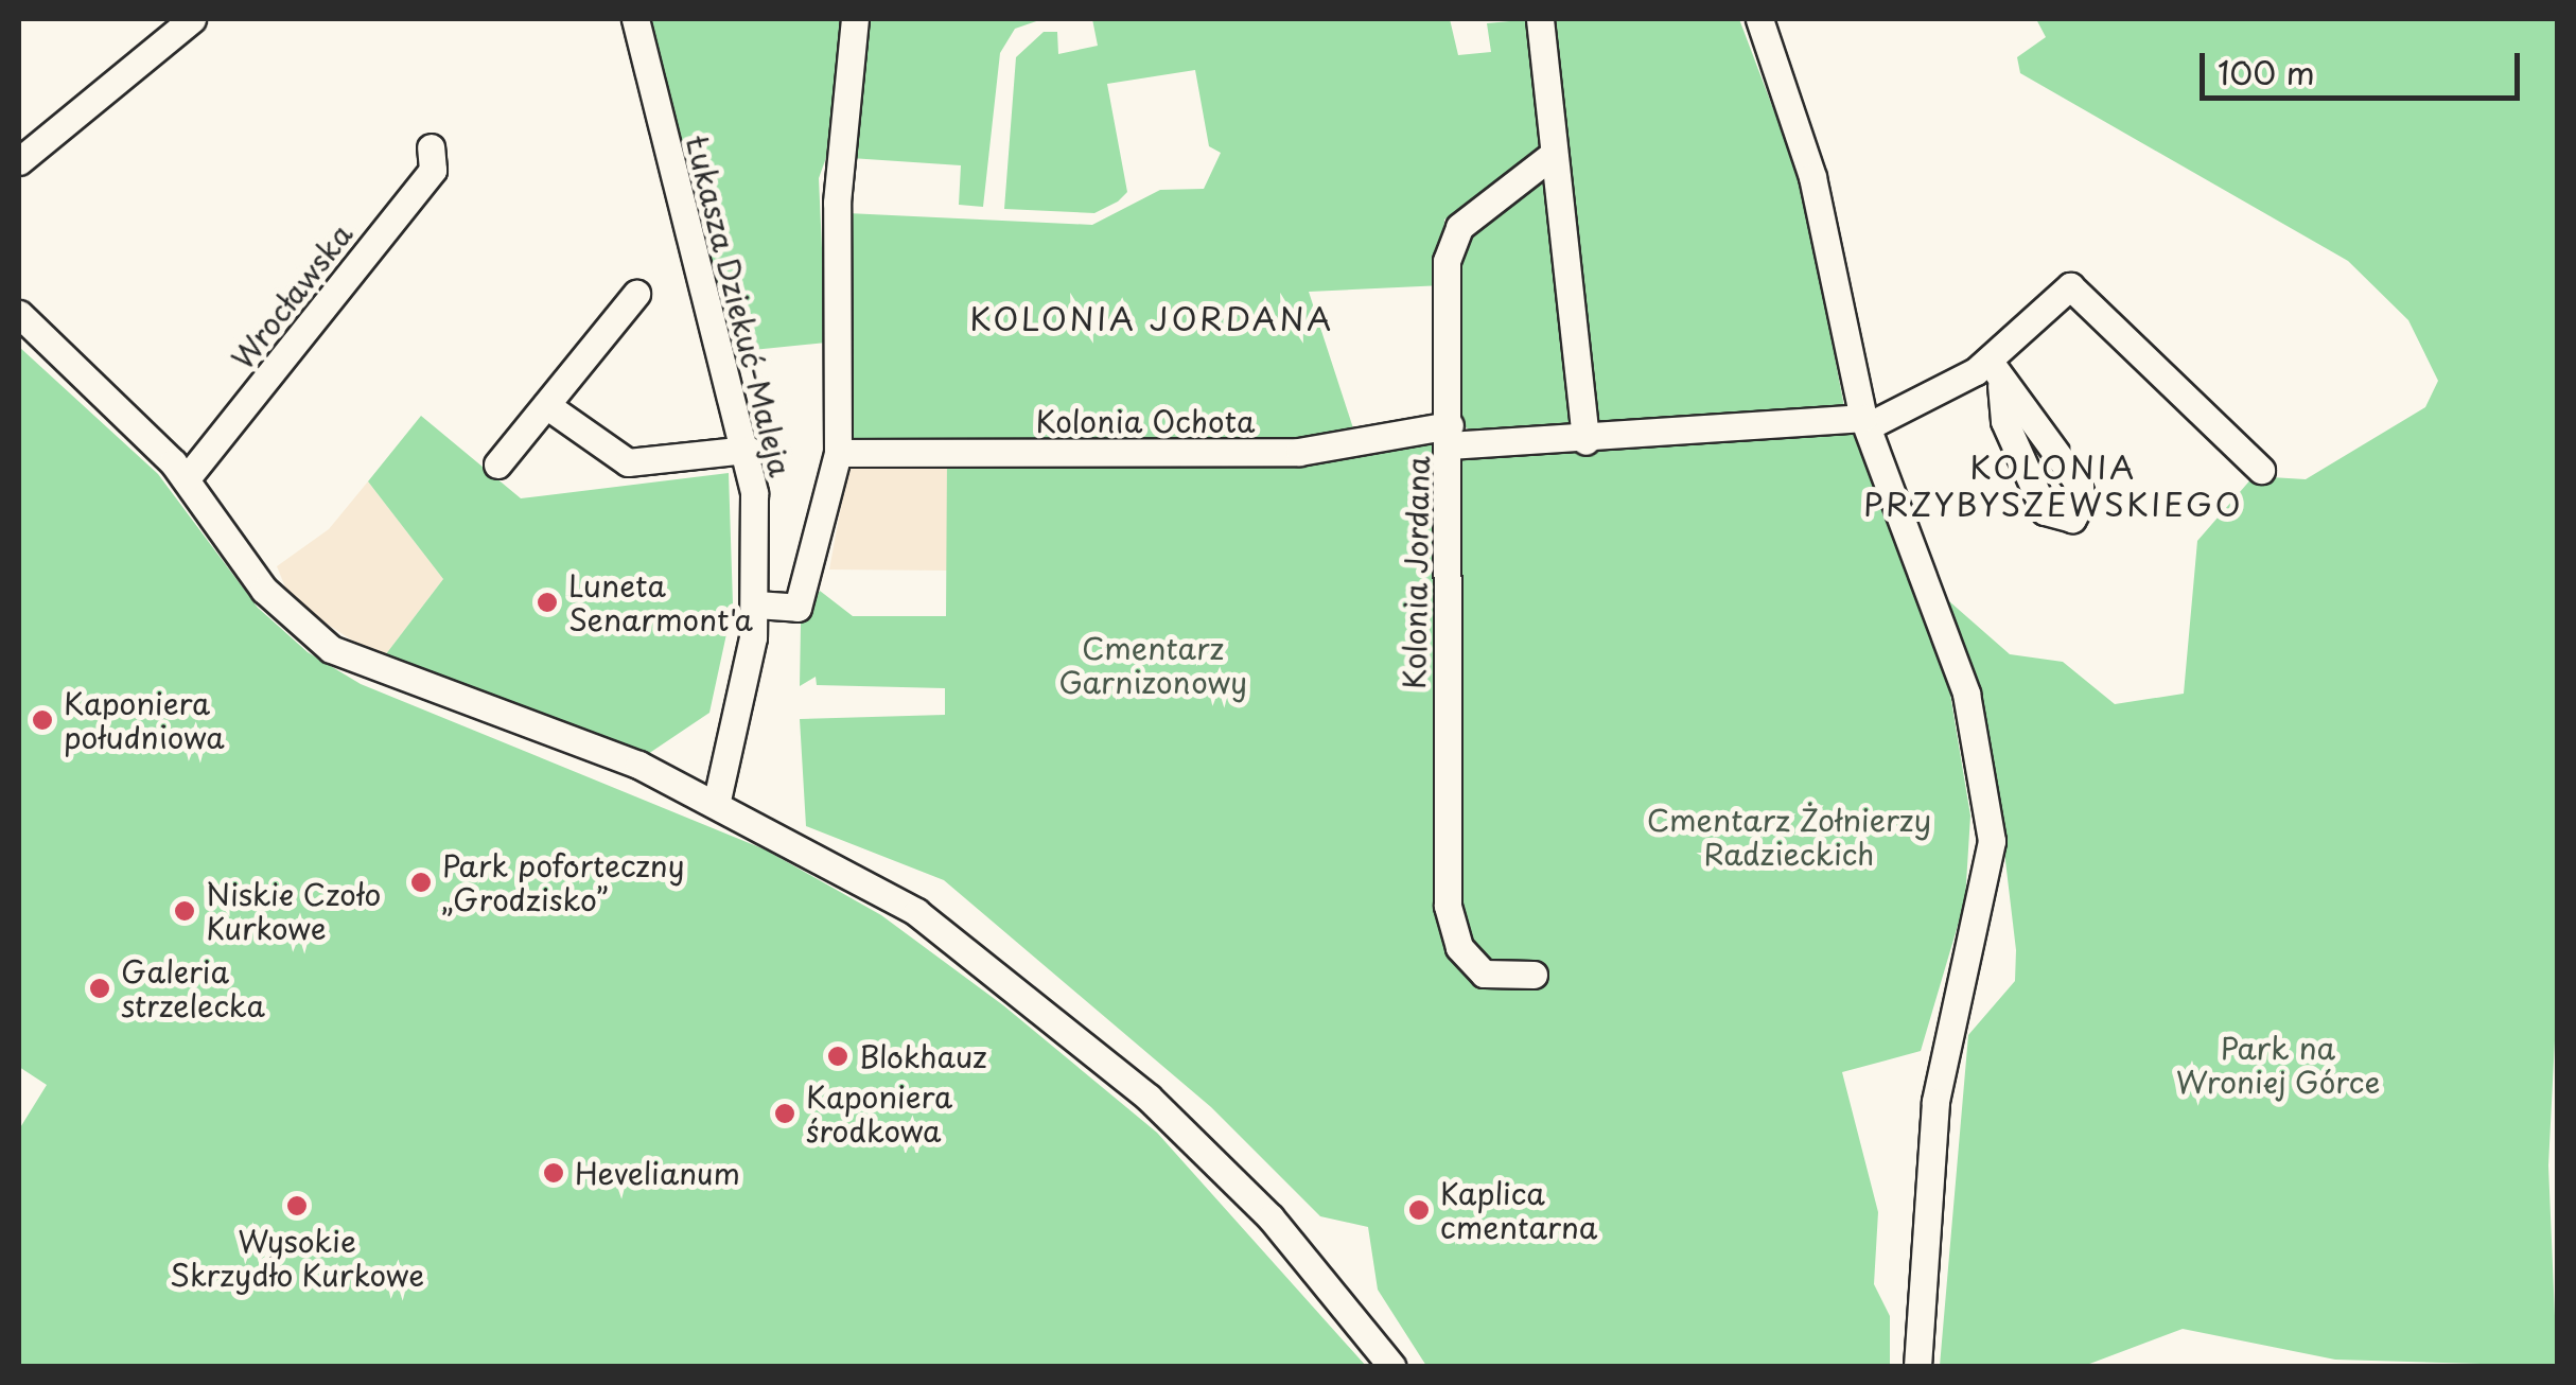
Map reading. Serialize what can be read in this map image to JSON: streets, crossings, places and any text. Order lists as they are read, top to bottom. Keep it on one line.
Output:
{"streets":{"street":["Wrocławska","Łukasza Dziekuć-Maleja","Kolonia Ochota","Kolonia Jordana"]},"crossings":[["Kolonia Ochota","Kolonia Jordana"]],"districts":["KOLONIA JORDANA","KOLONIA PRZYBYSZEWSKIEGO"],"parks":["Cmentarz Garnizonowy","Cmentarz Żołnierzy Radzieckich","Park na Wroniej Górce"],"places":["Luneta Senarmont'a","Kaponiera południowa","Park poforteczny „Grodzisko”","Niskie Czoło Kurkowe","Galeria strzelecka","Blokhauz","Kaponiera środkowa","Hevelianum","Wysokie Skrzydło Kurkowe","Kaplica cmentarna"],"scale_bar":"100 m"}
